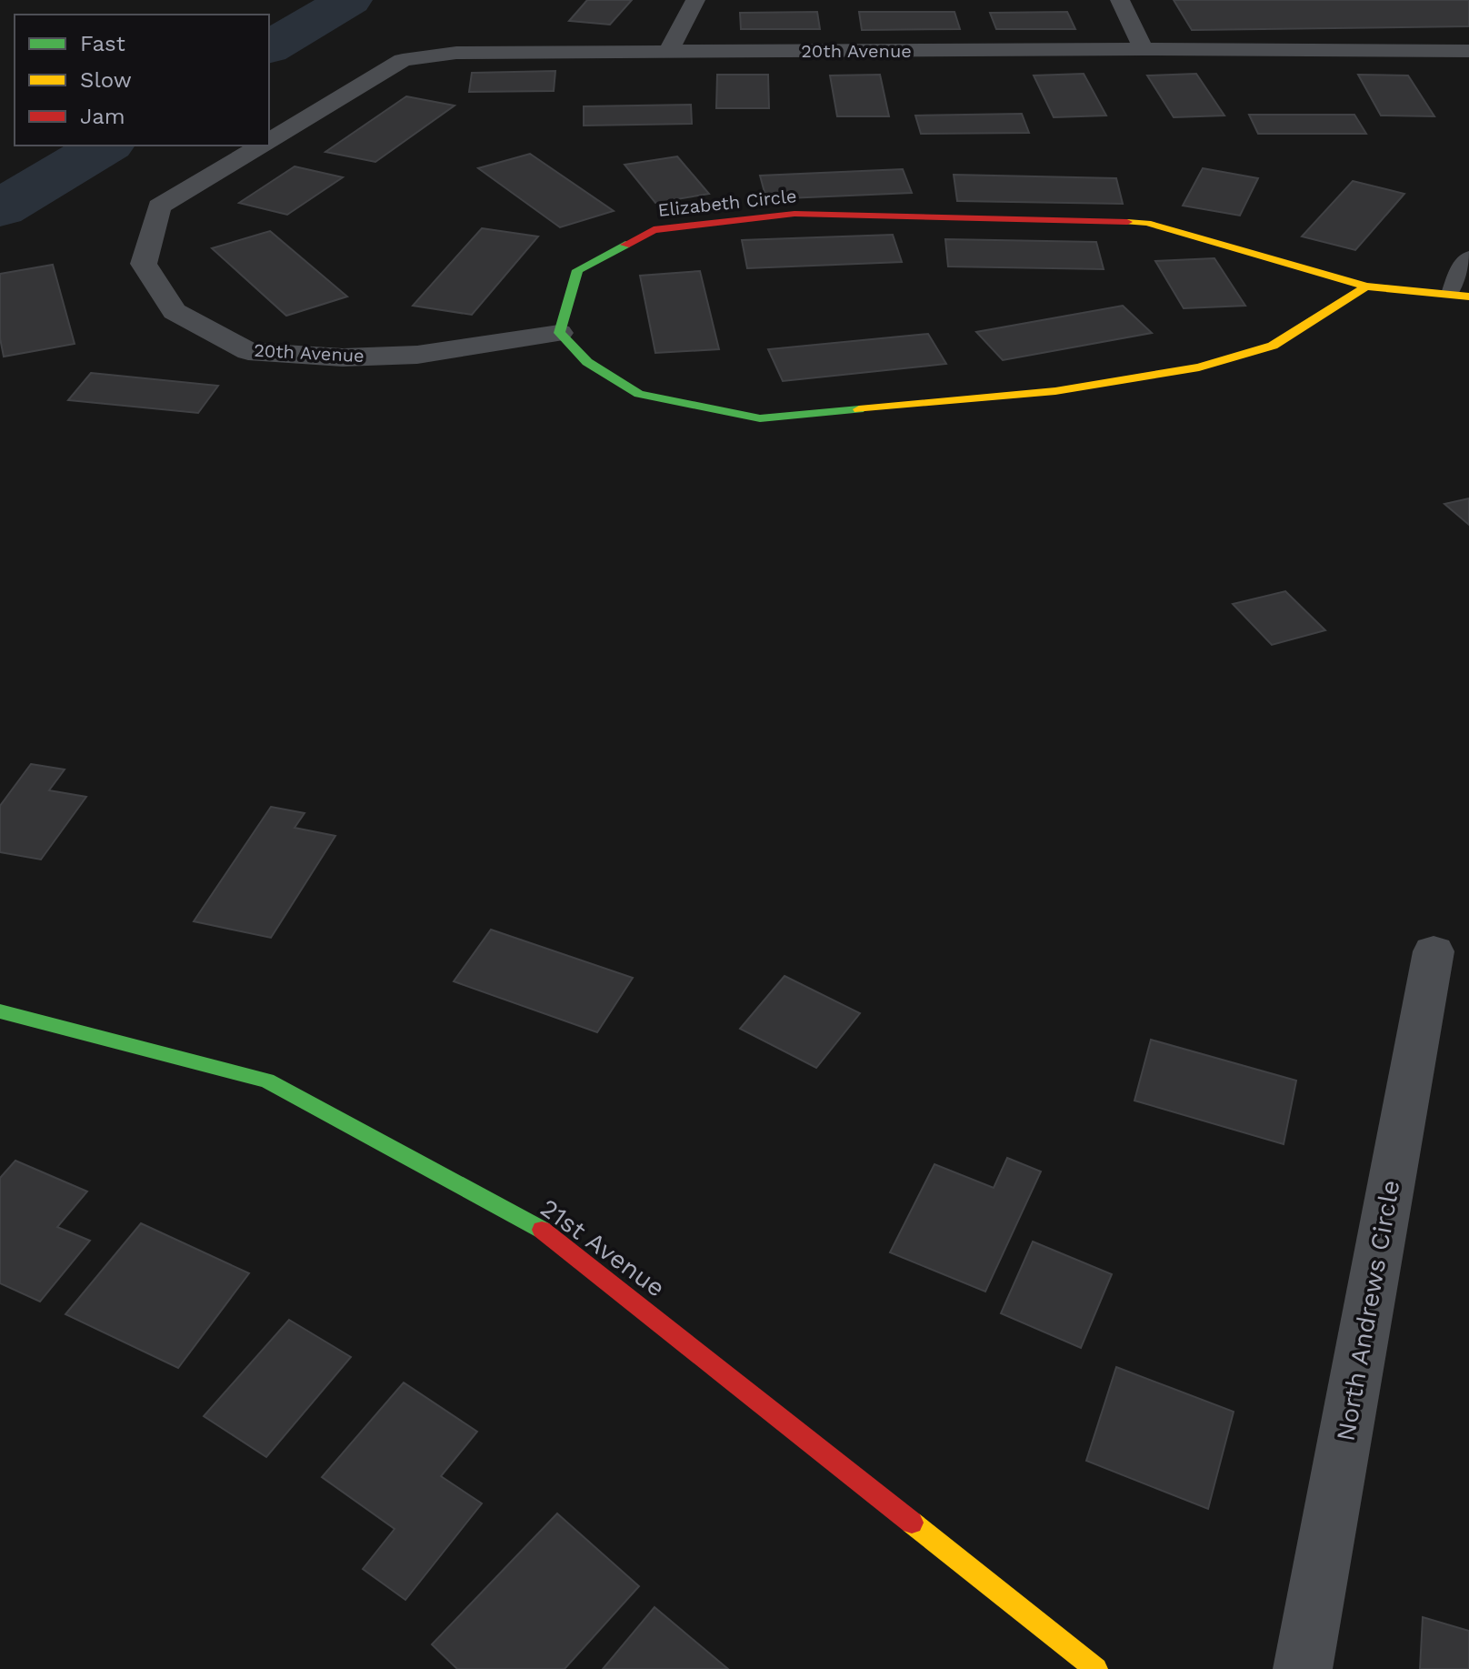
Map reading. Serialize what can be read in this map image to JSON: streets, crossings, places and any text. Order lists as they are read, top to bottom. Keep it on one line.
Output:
{"streets":{"street":["20th Avenue","Elizabeth Circle","21st Avenue","North Andrews Circle"]},"crossings":[["20th Avenue","Elizabeth Circle"]],"legend":["Fast","Slow","Jam"]}
